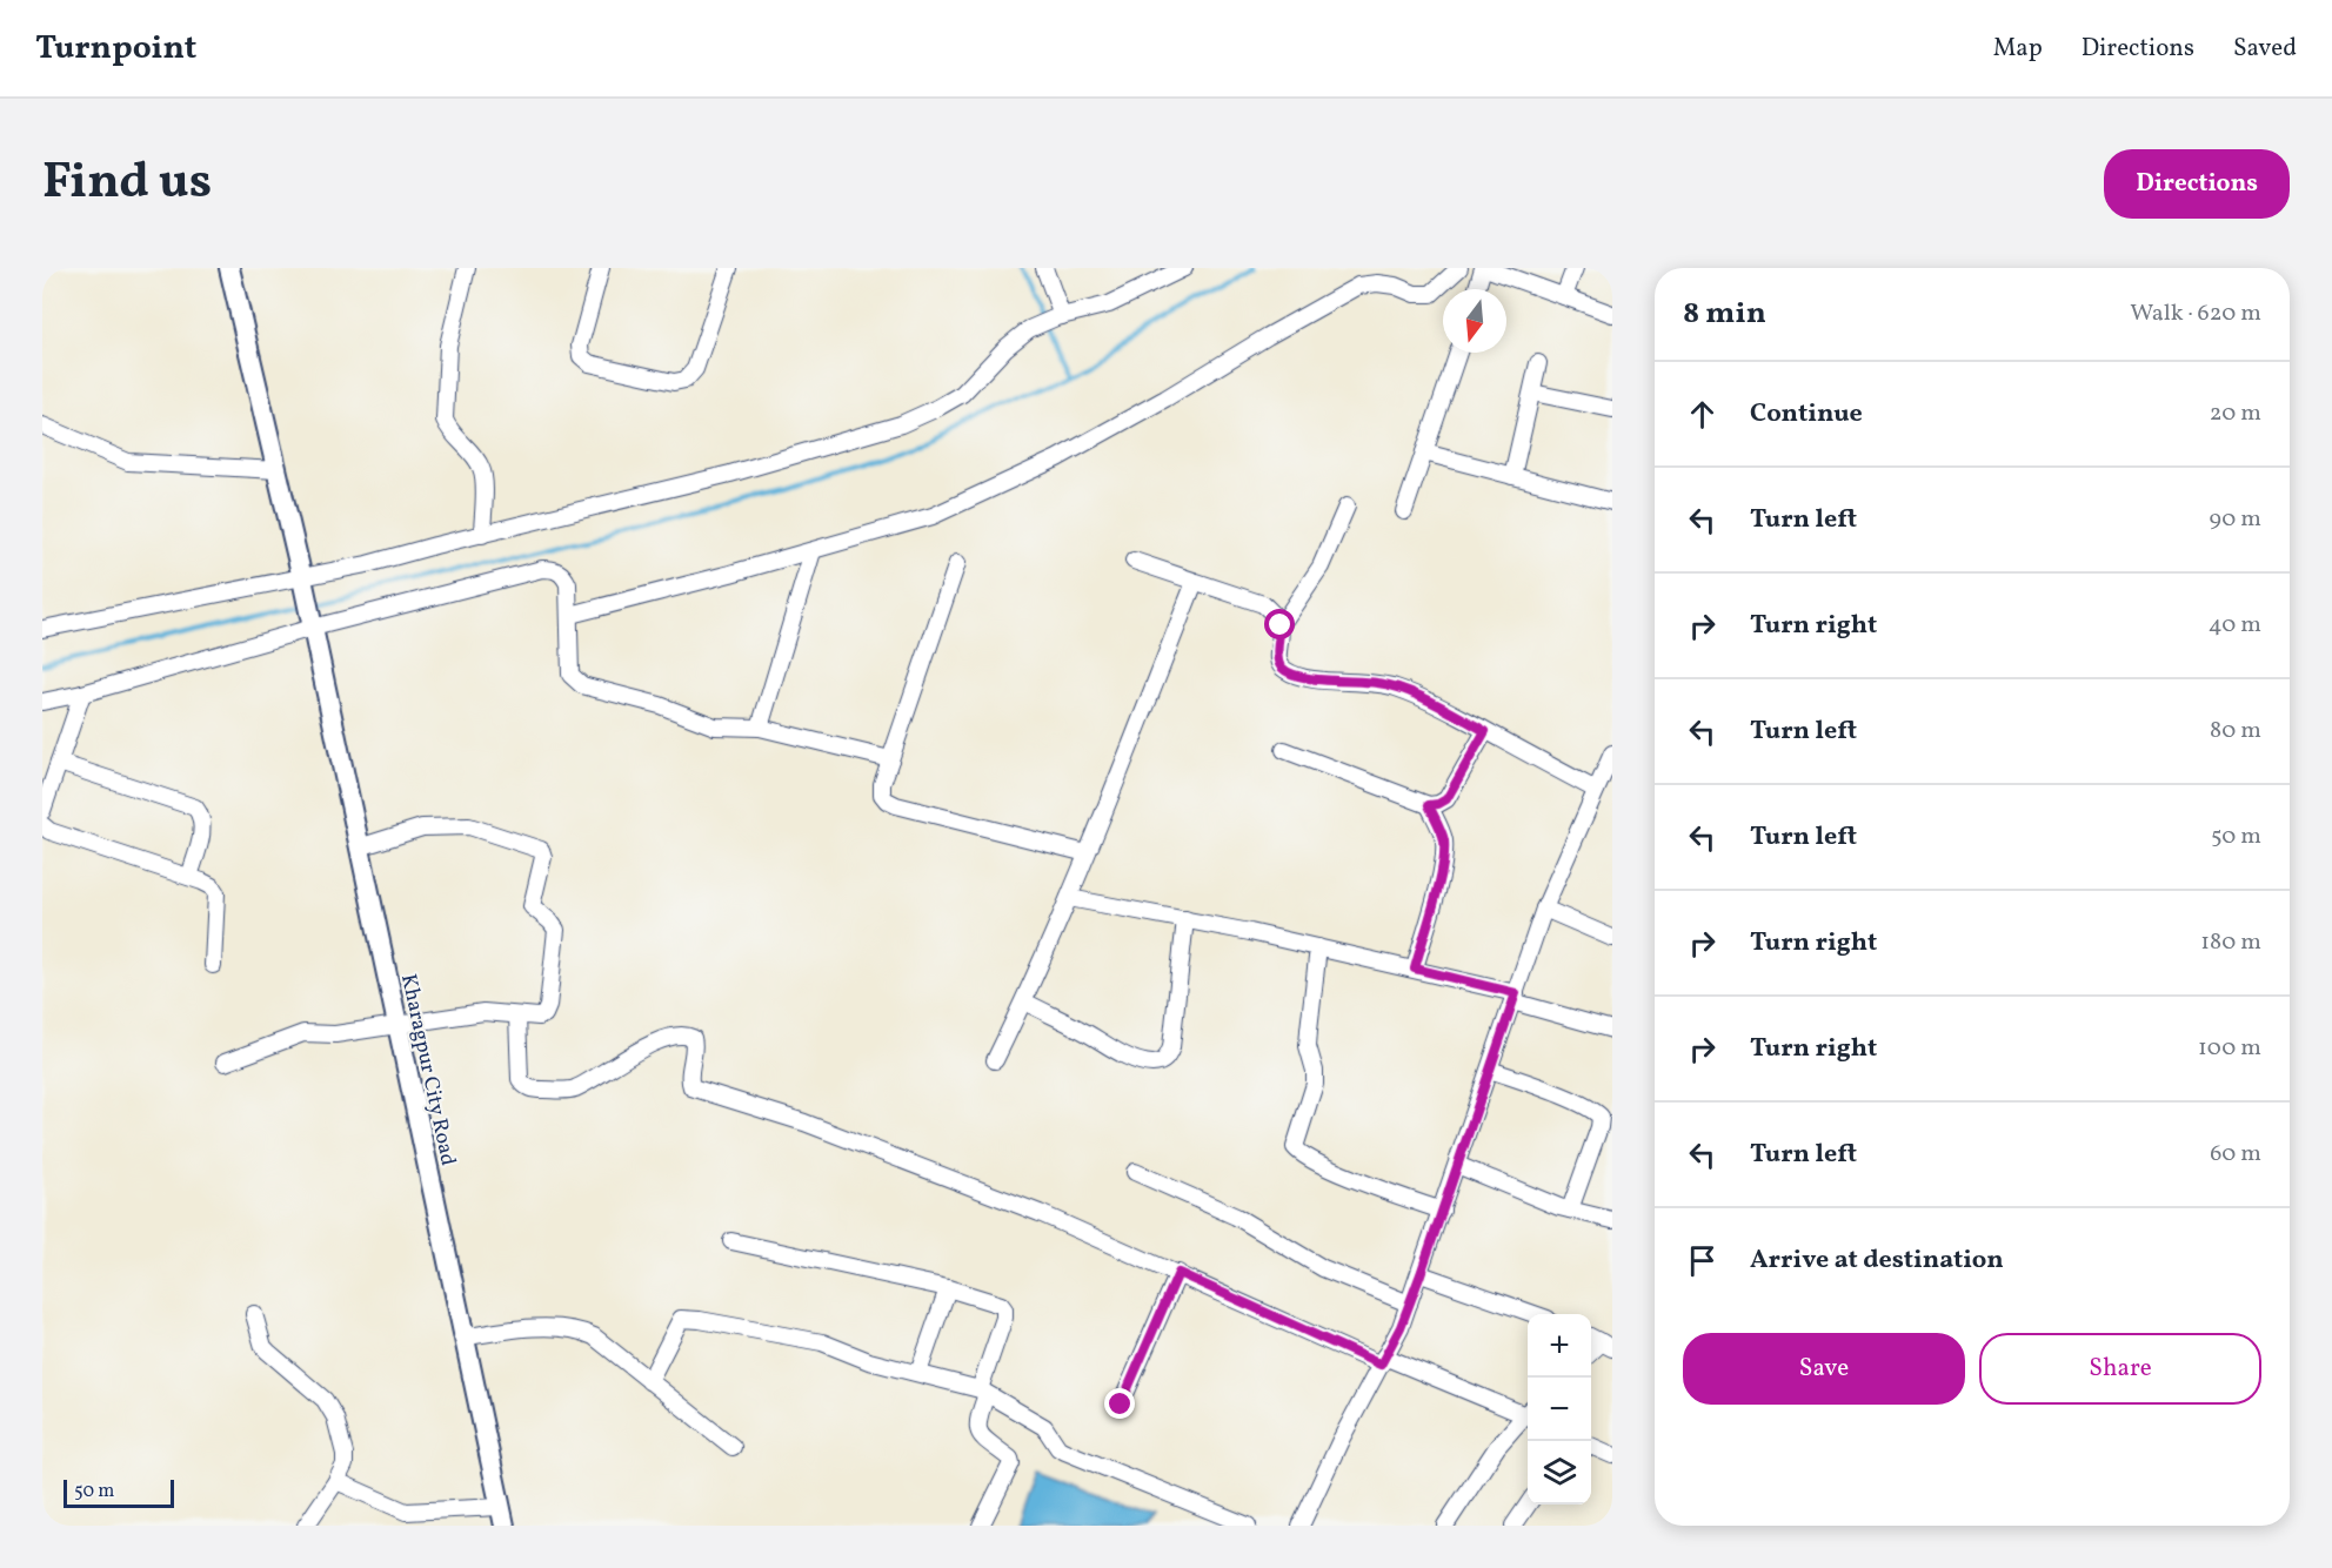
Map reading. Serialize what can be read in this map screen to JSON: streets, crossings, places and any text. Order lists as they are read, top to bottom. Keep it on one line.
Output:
{"streets":{"main road":["Kharagpur City Road"]},"scale_bar":"50 m","north":"bottom","page":{"header":"Turnpoint","nav":["Map","Directions","Saved"],"title":"Find us","buttons":["Directions",["Save","Share"]],"heading":["8 min","Walk · 620 m"],"list":[["Continue","20 m"],["Turn left","90 m"],["Turn right","40 m"],["Turn left","80 m"],["Turn left","50 m"],["Turn right","180 m"],["Turn right","100 m"],["Turn left","60 m"],"Arrive at destination"],"map_buttons":["+","−"],"scale":"50 m"}}
